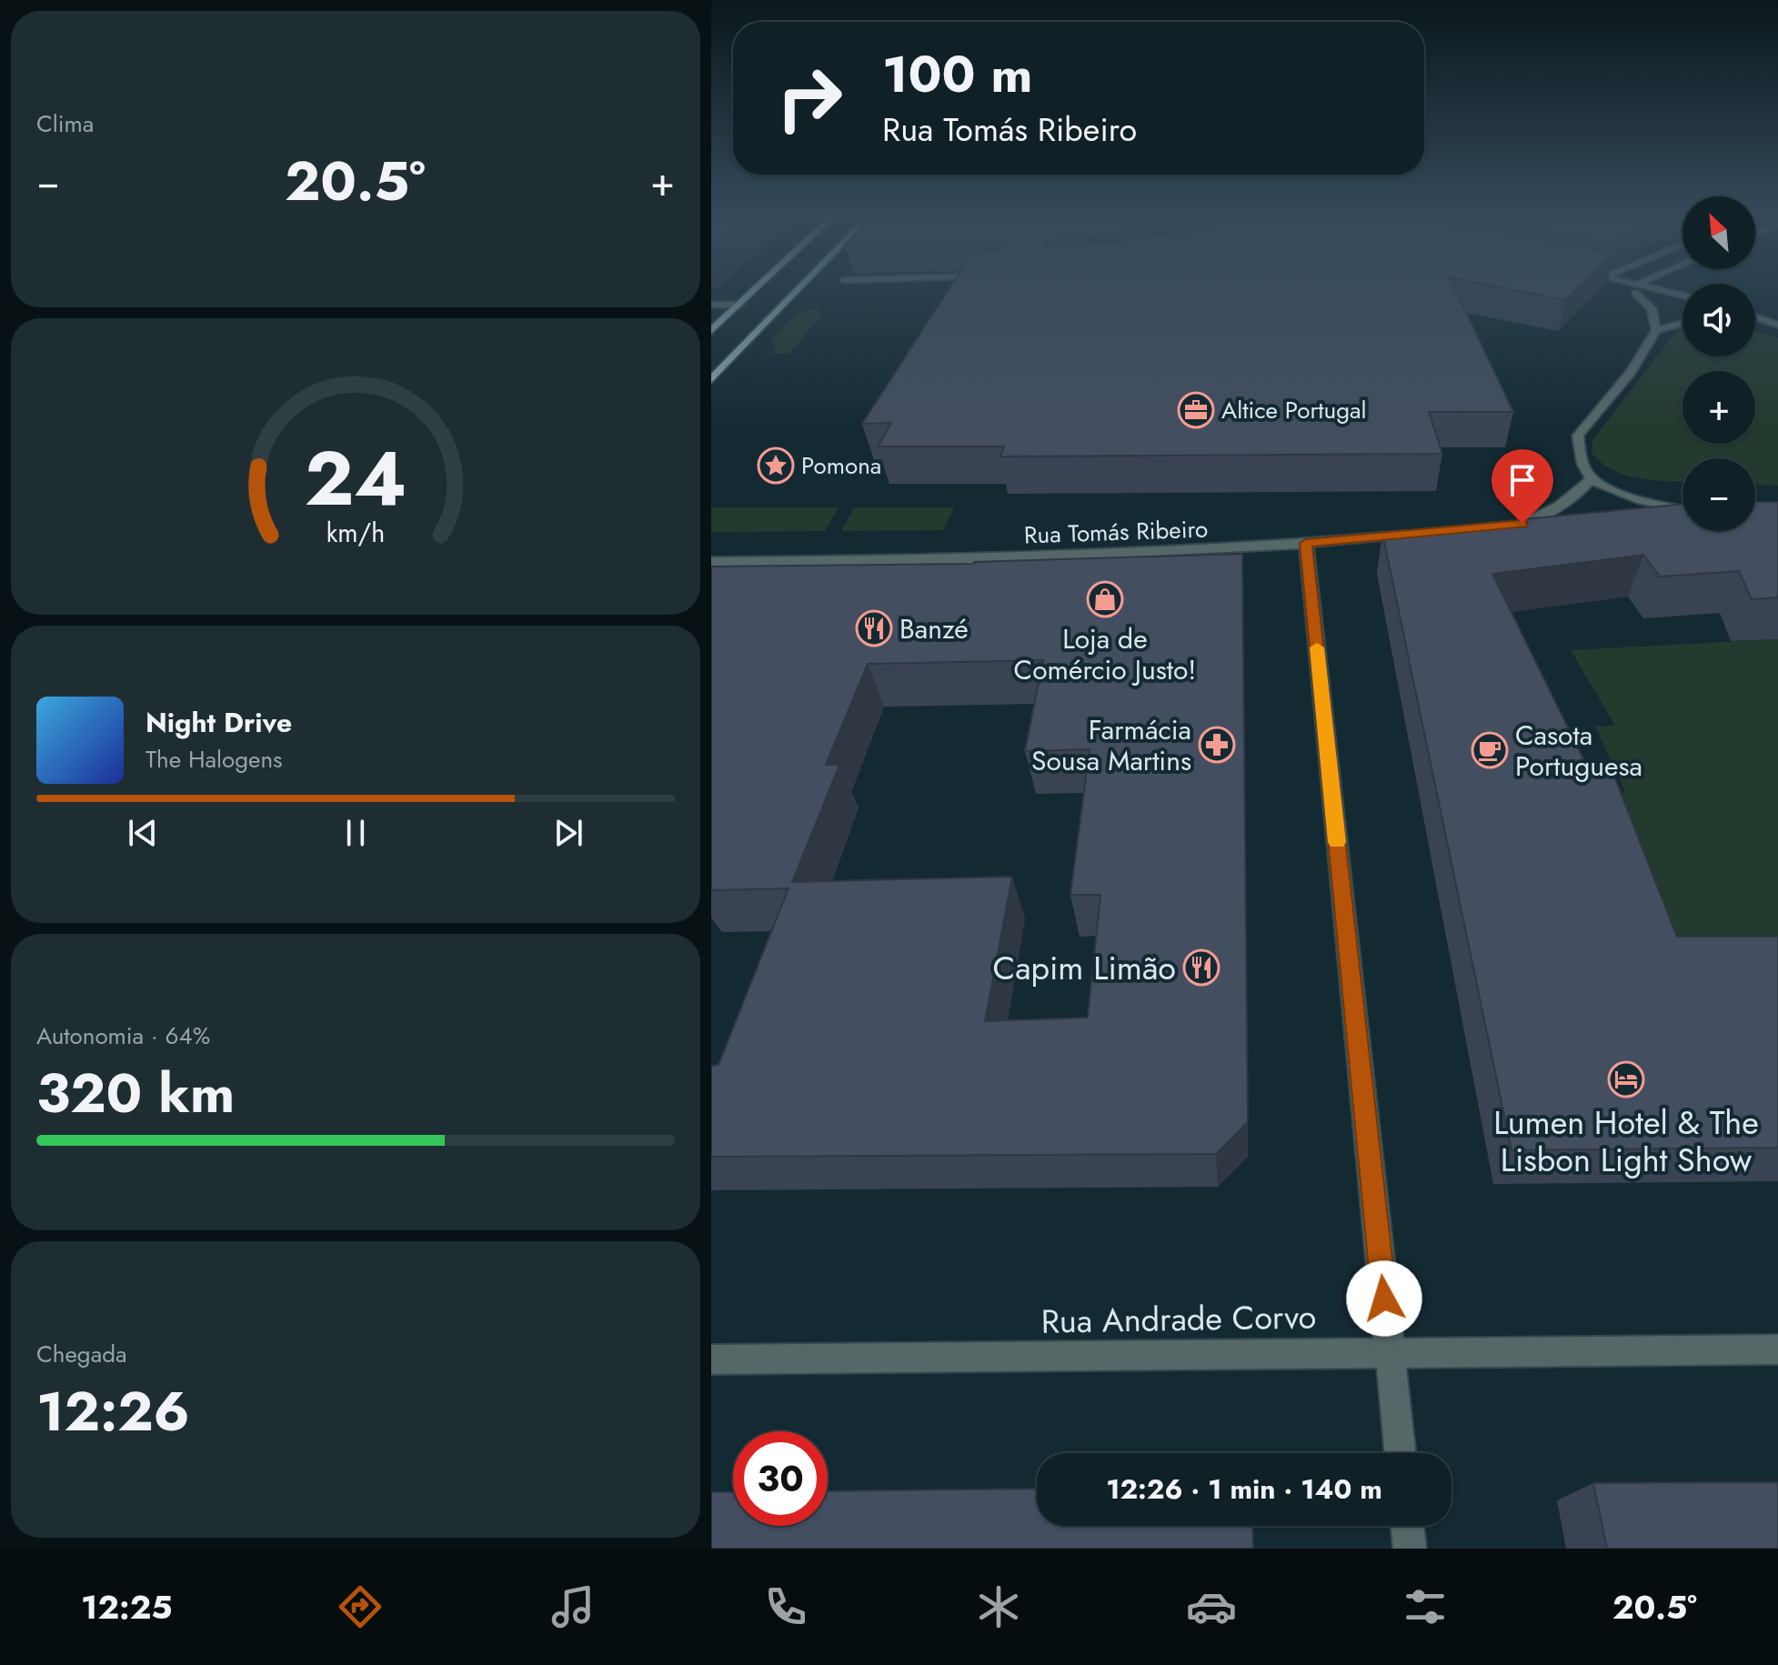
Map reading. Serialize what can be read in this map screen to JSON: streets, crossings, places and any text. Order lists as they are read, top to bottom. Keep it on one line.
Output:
{"streets":{"street":["Rua Tomás Ribeiro","Rua Andrade Corvo"]},"places":{"office":["Altice Portugal"],"place":["Pomona"],"shop":["Loja de Comércio Justo!"],"restaurant":["Banzé","Capim Limão"],"pharmacy":["Farmácia Sousa Martins"],"cafe":["Casota Portuguesa"],"hotel":["Lumen Hotel & The Lisbon Light Show"]},"north":"top left","page":{"tile":["Clima",["Autonomia · 64%","320 km"],["Chegada","12:26"]],"turn":["100 m","Rua Tomás Ribeiro"],"heat":["−","20.5°","+"],"map_buttons":["+","−"],"song":["Night Drive","The Halogens"],"limit":"30","trip":"12:26 · 1 min · 140 m","tabs":["12:25","20.5°"],"gauge":["24","km/h"]}}
